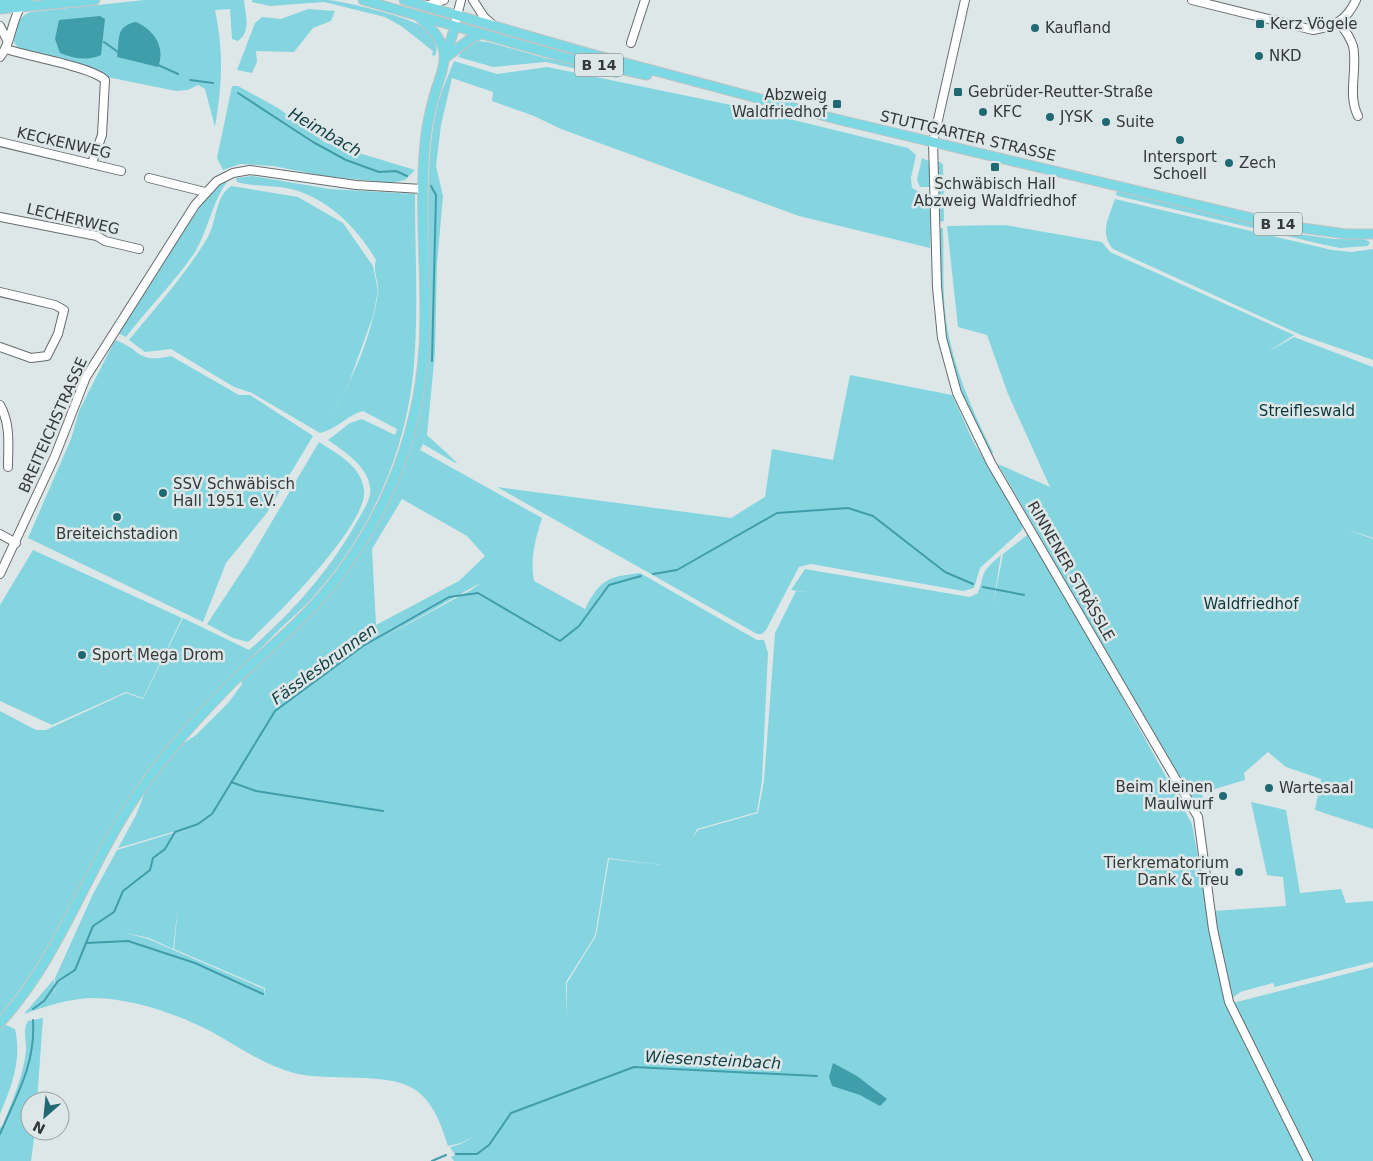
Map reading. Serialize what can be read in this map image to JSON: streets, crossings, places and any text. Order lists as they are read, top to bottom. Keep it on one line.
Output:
{"streets":{"main road":["B 14","STUTTGARTER STRASSE"],"street":["KECKENWEG","LECHERWEG","BREITEICHSTRASSE","RINNENER STRÄSSLE"]},"crossings":[["STUTTGARTER STRASSE","RINNENER STRÄSSLE"]],"water":["Heimbach","Fässlesbrunnen","Wiesensteinbach"],"parks":["Streifleswald","Waldfriedhof"],"places":{"transit":["Kerz Vögele","Gebrüder-Reutter-Straße","Abzweig Waldfriedhof","Schwäbisch Hall Abzweig Waldfriedhof"],"other":["Kaufland","NKD","KFC","JYSK","Suite","Intersport Schoell","Zech","SSV Schwäbisch Hall 1951 e.V.","Breiteichstadion","Sport Mega Drom","Wartesaal","Beim kleinen Maulwurf","Tierkrematorium Dank & Treu"]},"north":"bottom left"}
